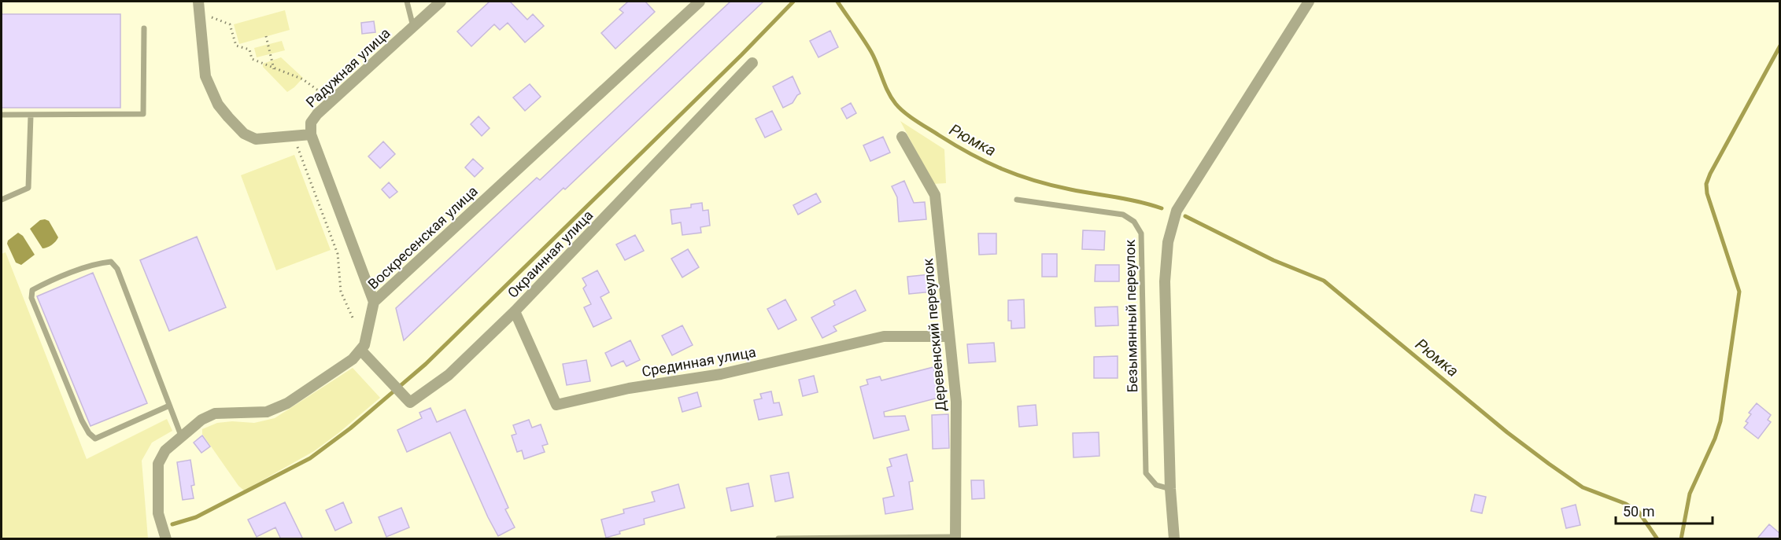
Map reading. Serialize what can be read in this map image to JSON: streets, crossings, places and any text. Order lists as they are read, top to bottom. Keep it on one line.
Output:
{"streets":{"street":["Радужная улица","Воскресенская улица","Окраинная улица","Деревенский переулок","Срединная улица"],"lane":["Безымянный переулок"]},"crossings":[["Воскресенская улица","Окраинная улица"],["Окраинная улица","Срединная улица"],["Деревенский переулок","Срединная улица"]],"water":["Рюмка"],"scale_bar":"50 m"}
